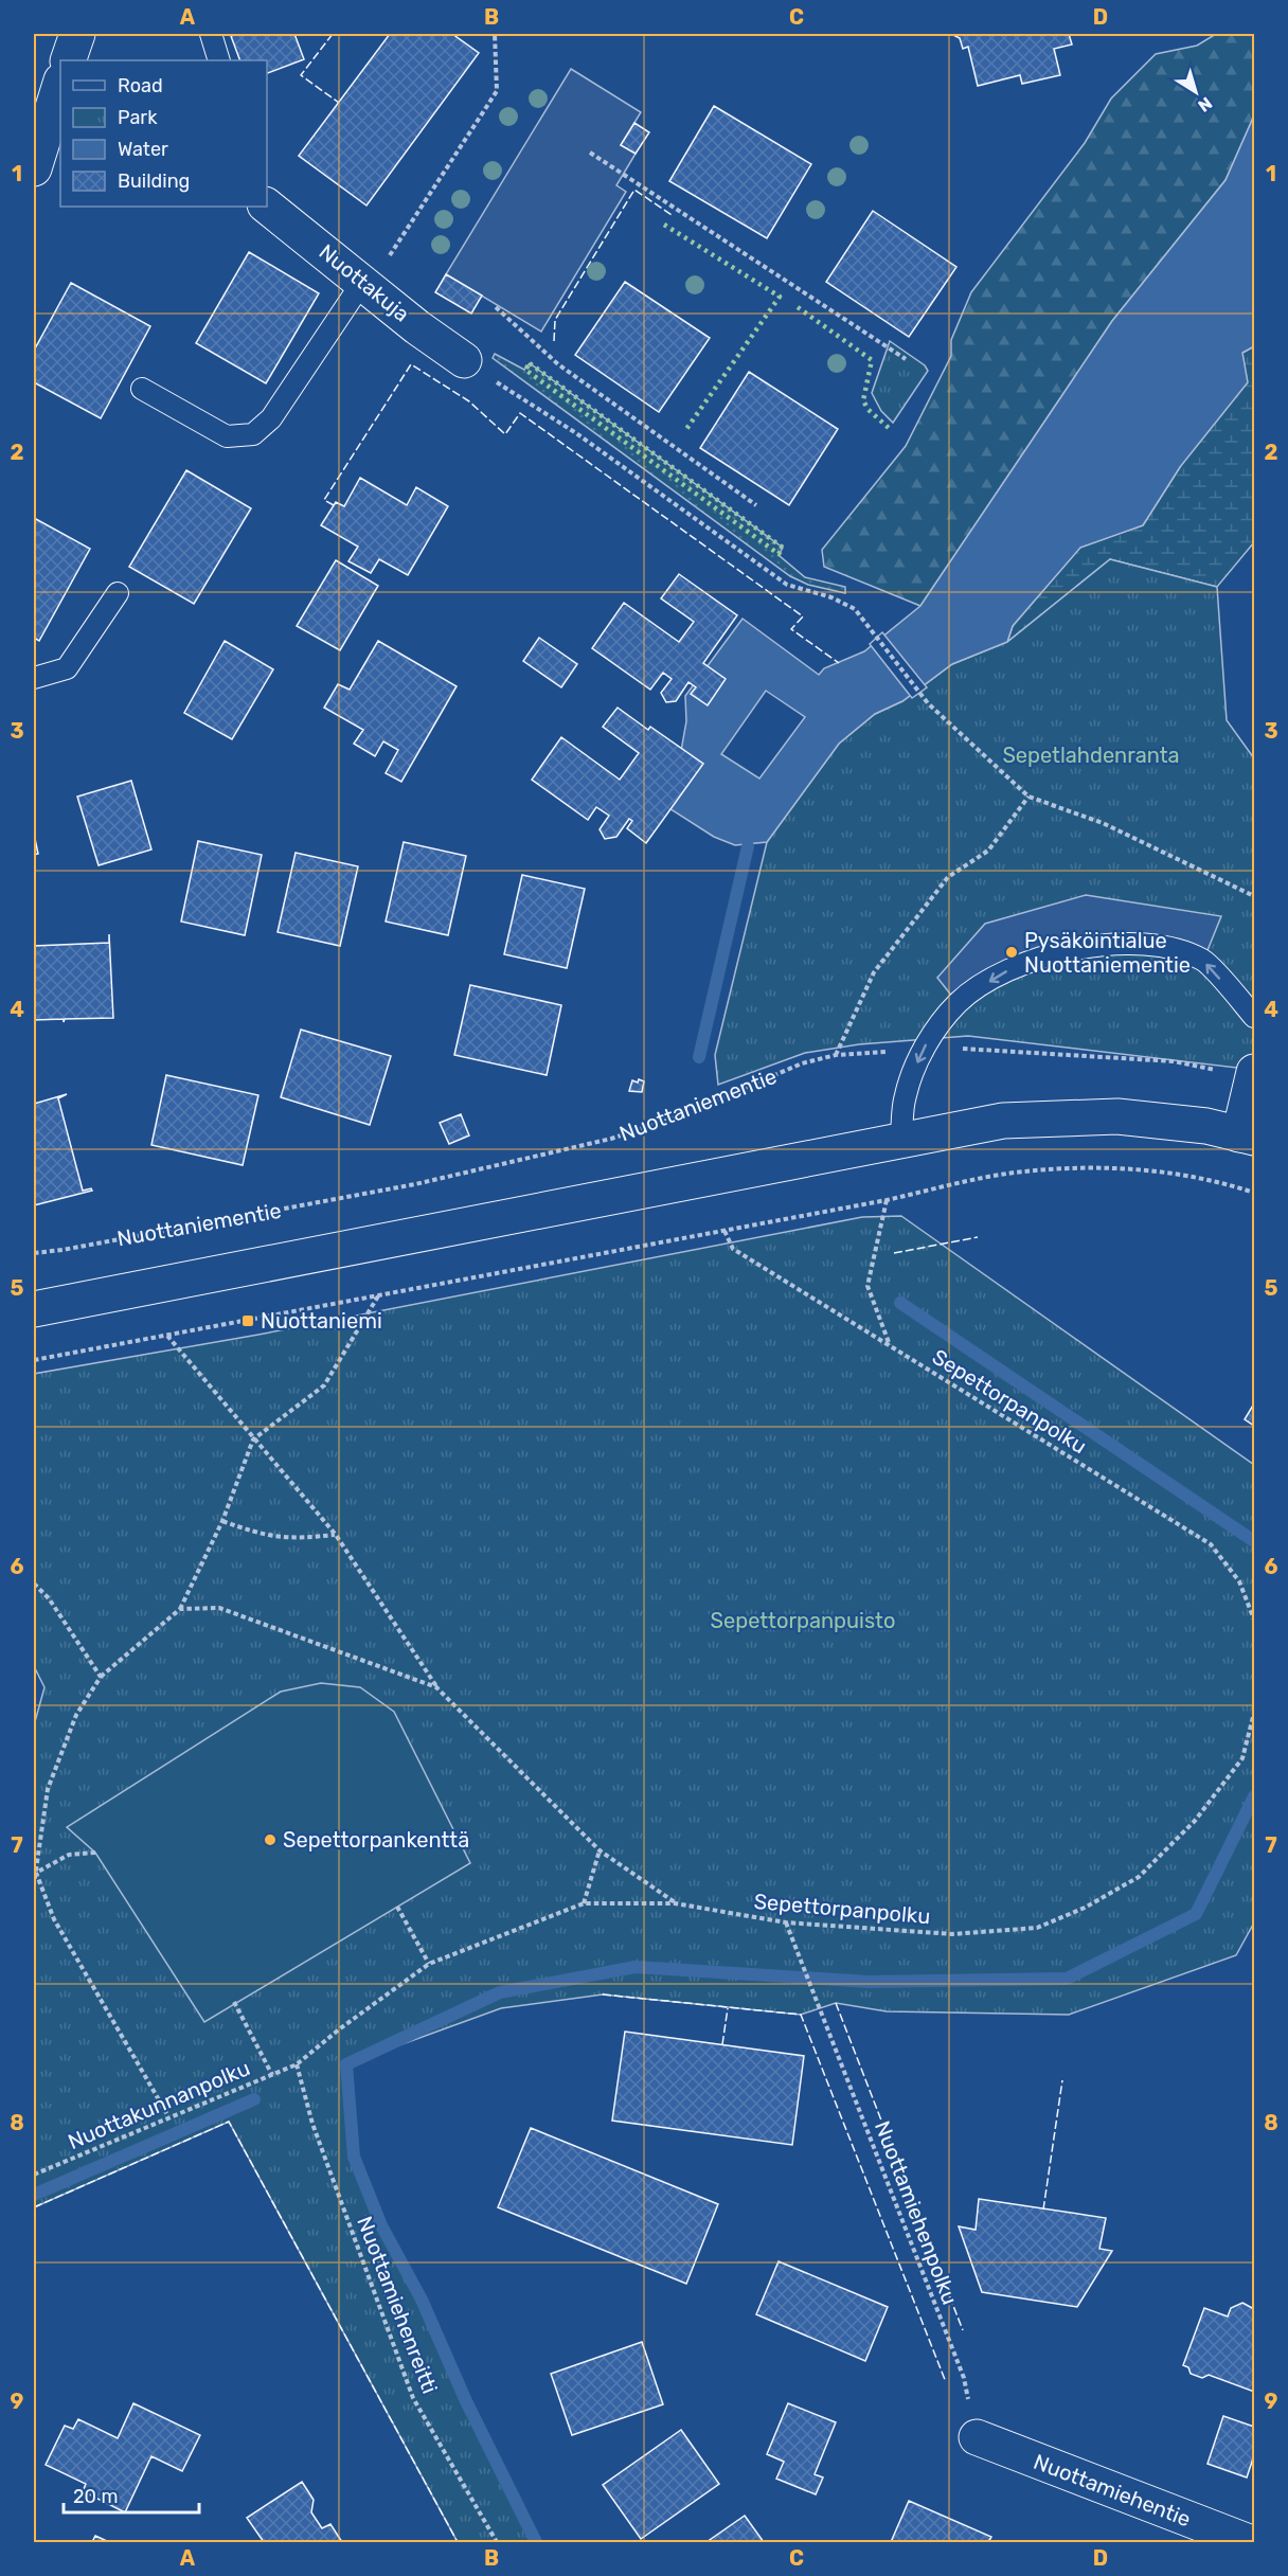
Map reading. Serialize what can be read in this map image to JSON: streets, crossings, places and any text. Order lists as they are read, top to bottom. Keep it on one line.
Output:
{"streets":{"main road":["Nuottakuja","Nuottamiehentie"],"path":["Nuottaniementie","Sepettorpanpolku","Nuottakunnanpolku","Nuottamiehenpolku","Nuottamiehenreitti"]},"crossings":[["Sepettorpanpolku","Nuottakunnanpolku"],["Sepettorpanpolku","Nuottamiehenpolku"],["Sepettorpanpolku","Nuottamiehenreitti"],["Nuottakunnanpolku","Nuottamiehenreitti"],["Nuottamiehenpolku","Nuottamiehentie"]],"parks":["Sepetlahdenranta","Sepettorpanpuisto"],"places":{"other":["Pysäköintialue Nuottaniementie","Sepettorpankenttä"],"transit":["Nuottaniemi"]},"legend":["Road","Park","Water","Building"],"scale_bar":"20 m","north":"bottom right","grid":{"columns":["A","B","C","D"],"rows":["1","2","3","4","5","6","7","8","9"]}}
